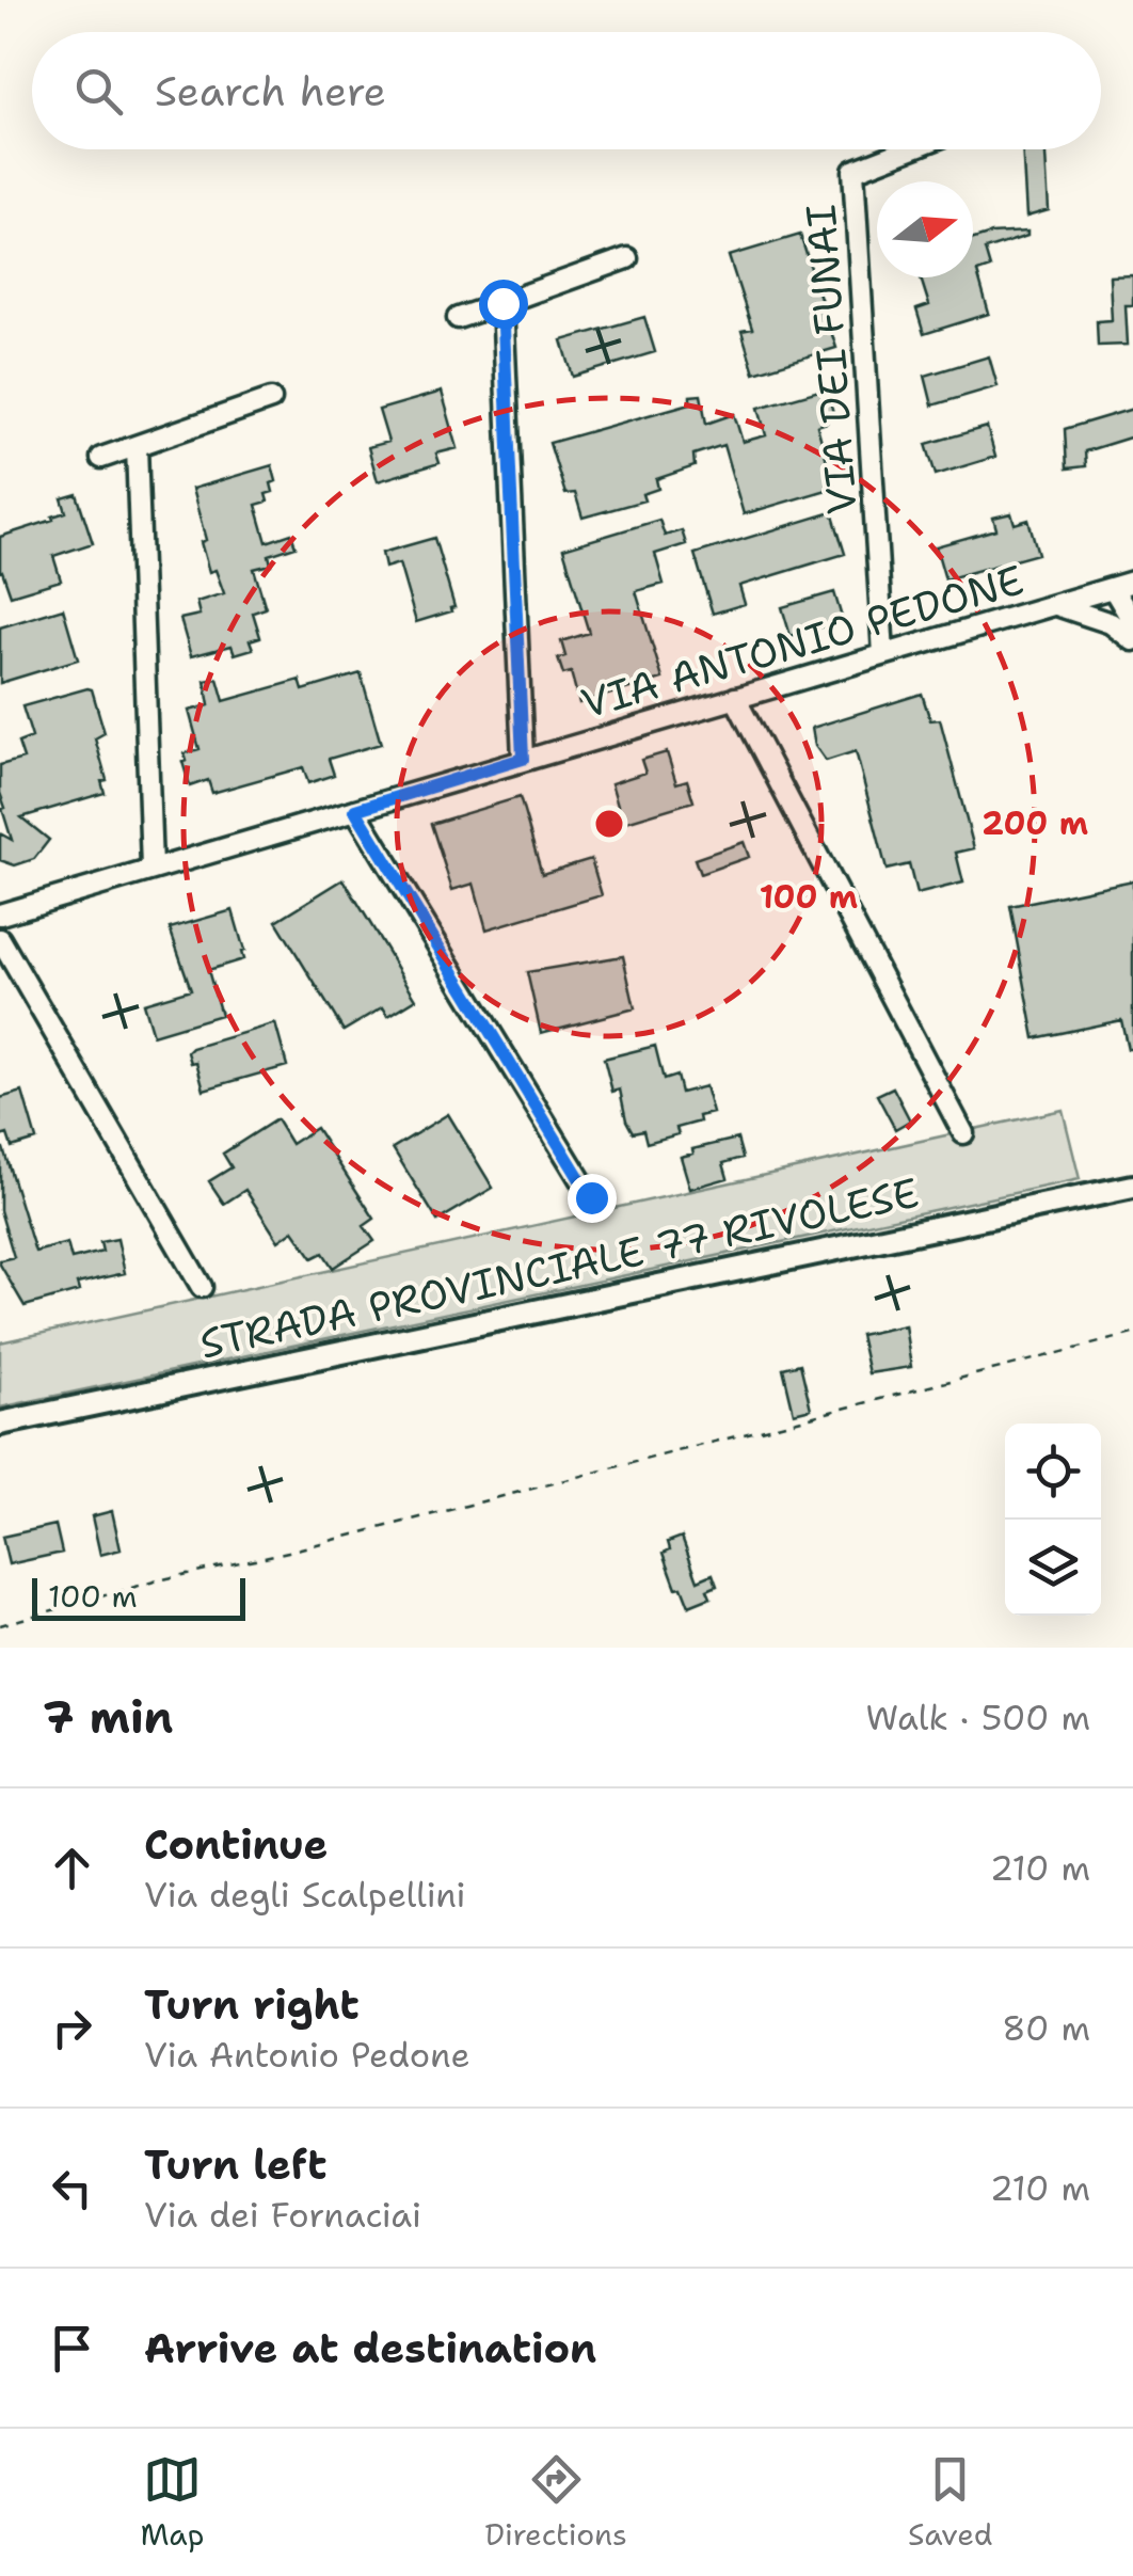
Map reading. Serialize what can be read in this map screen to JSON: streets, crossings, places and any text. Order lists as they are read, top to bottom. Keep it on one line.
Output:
{"streets":{"main road":["STRADA PROVINCIALE 77 RIVOLESE"],"street":["VIA DEI FUNAI","VIA ANTONIO PEDONE"]},"crossings":[["VIA DEI FUNAI","VIA ANTONIO PEDONE"]],"scale_bar":"100 m","north":"right","page":{"search":"Search here","scale":"100 m","heading":["7 min","Walk · 500 m"],"list":[["Continue","Via degli Scalpellini","210 m"],["Turn right","Via Antonio Pedone","80 m"],["Turn left","Via dei Fornaciai","210 m"],"Arrive at destination"],"nav":["Map","Directions","Saved"]},"rings":["200 m","100 m"]}
